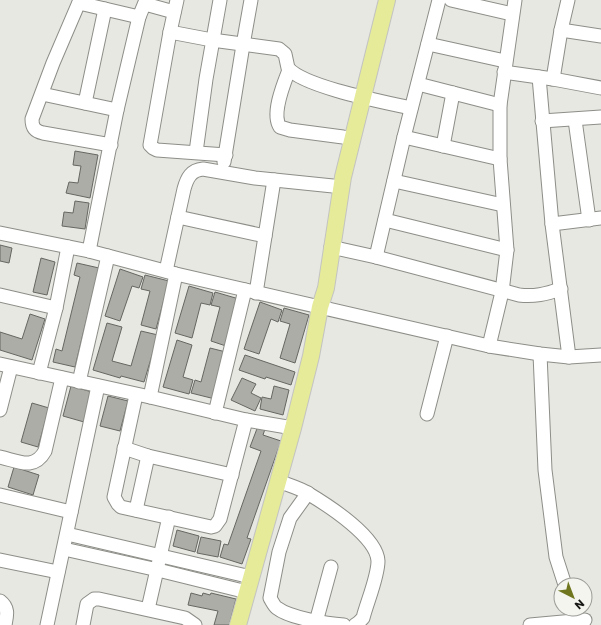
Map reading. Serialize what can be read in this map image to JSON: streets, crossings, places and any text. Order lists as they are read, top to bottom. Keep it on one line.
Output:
{"north":"bottom right"}
